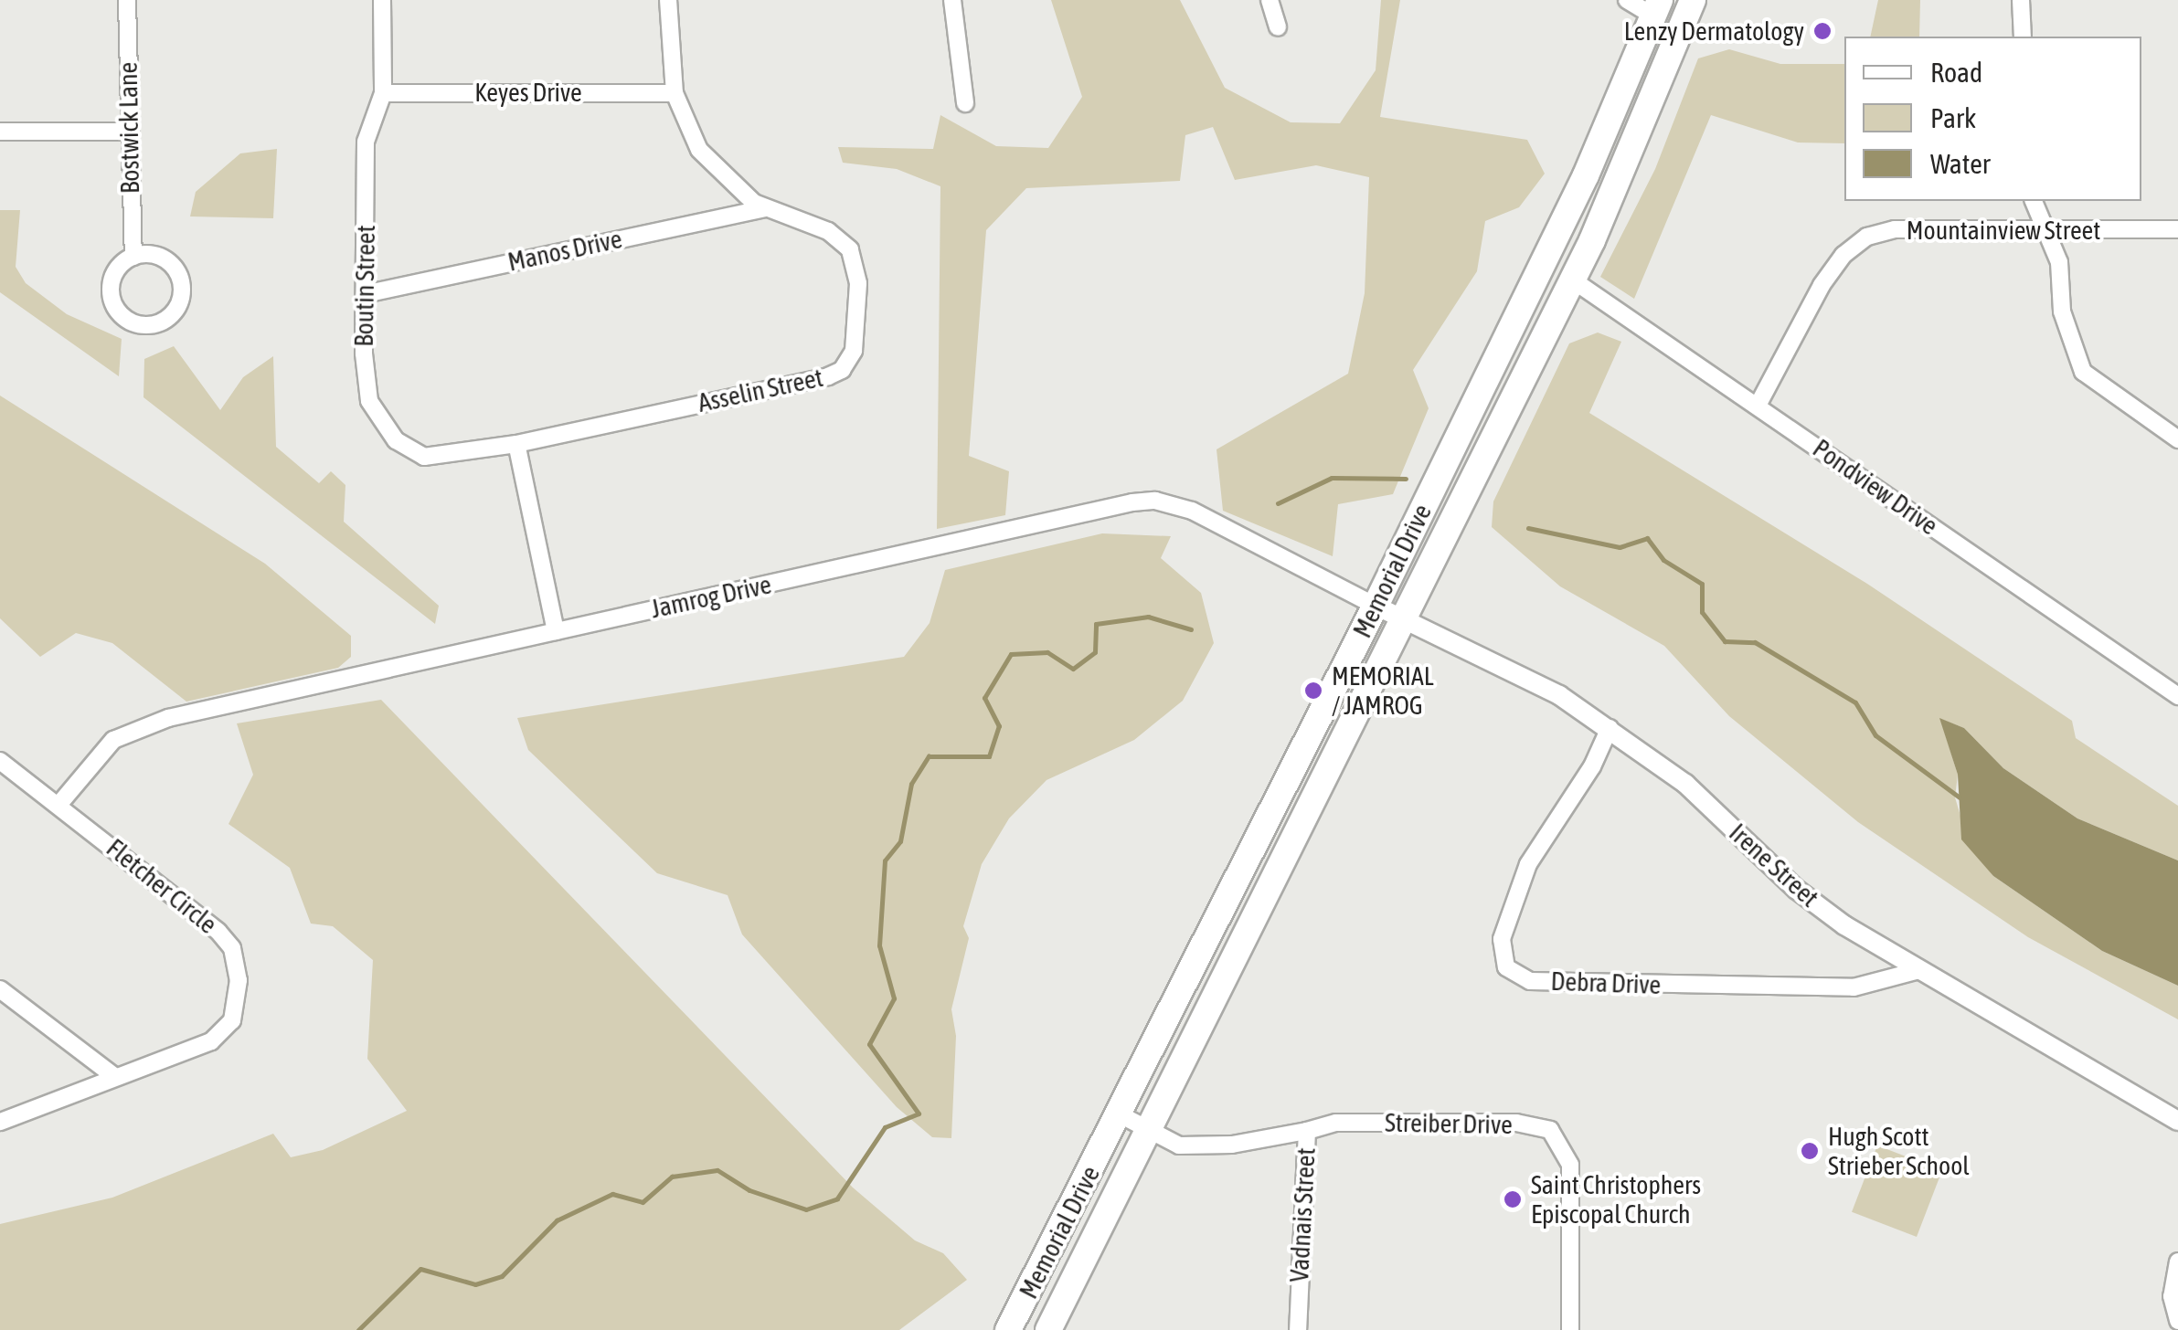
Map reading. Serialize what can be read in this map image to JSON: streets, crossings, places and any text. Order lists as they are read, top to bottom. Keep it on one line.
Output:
{"streets":{"main road":["Memorial Drive"],"street":["Keyes Drive","Bostwick Lane","Mountainview Street","Manos Drive","Boutin Street","Asselin Street","Pondview Drive","Jamrog Drive","Irene Street","Fletcher Circle","Debra Drive","Streiber Drive","Vadnais Street"]},"crossings":[["Keyes Drive","Boutin Street"],["Keyes Drive","Asselin Street"],["Mountainview Street","Pondview Drive"],["Manos Drive","Boutin Street"],["Manos Drive","Asselin Street"],["Boutin Street","Asselin Street"],["Pondview Drive","Memorial Drive"],["Memorial Drive","Jamrog Drive"],["Memorial Drive","Irene Street"],["Memorial Drive","Vadnais Street"],["Jamrog Drive","Irene Street"],["Jamrog Drive","Fletcher Circle"],["Irene Street","Debra Drive"],["Streiber Drive","Vadnais Street"]],"places":["Lenzy Dermatology","MEMORIAL / JAMROG","Hugh Scott Strieber School","Saint Christophers Episcopal Church"],"legend":["Road","Park","Water"]}
